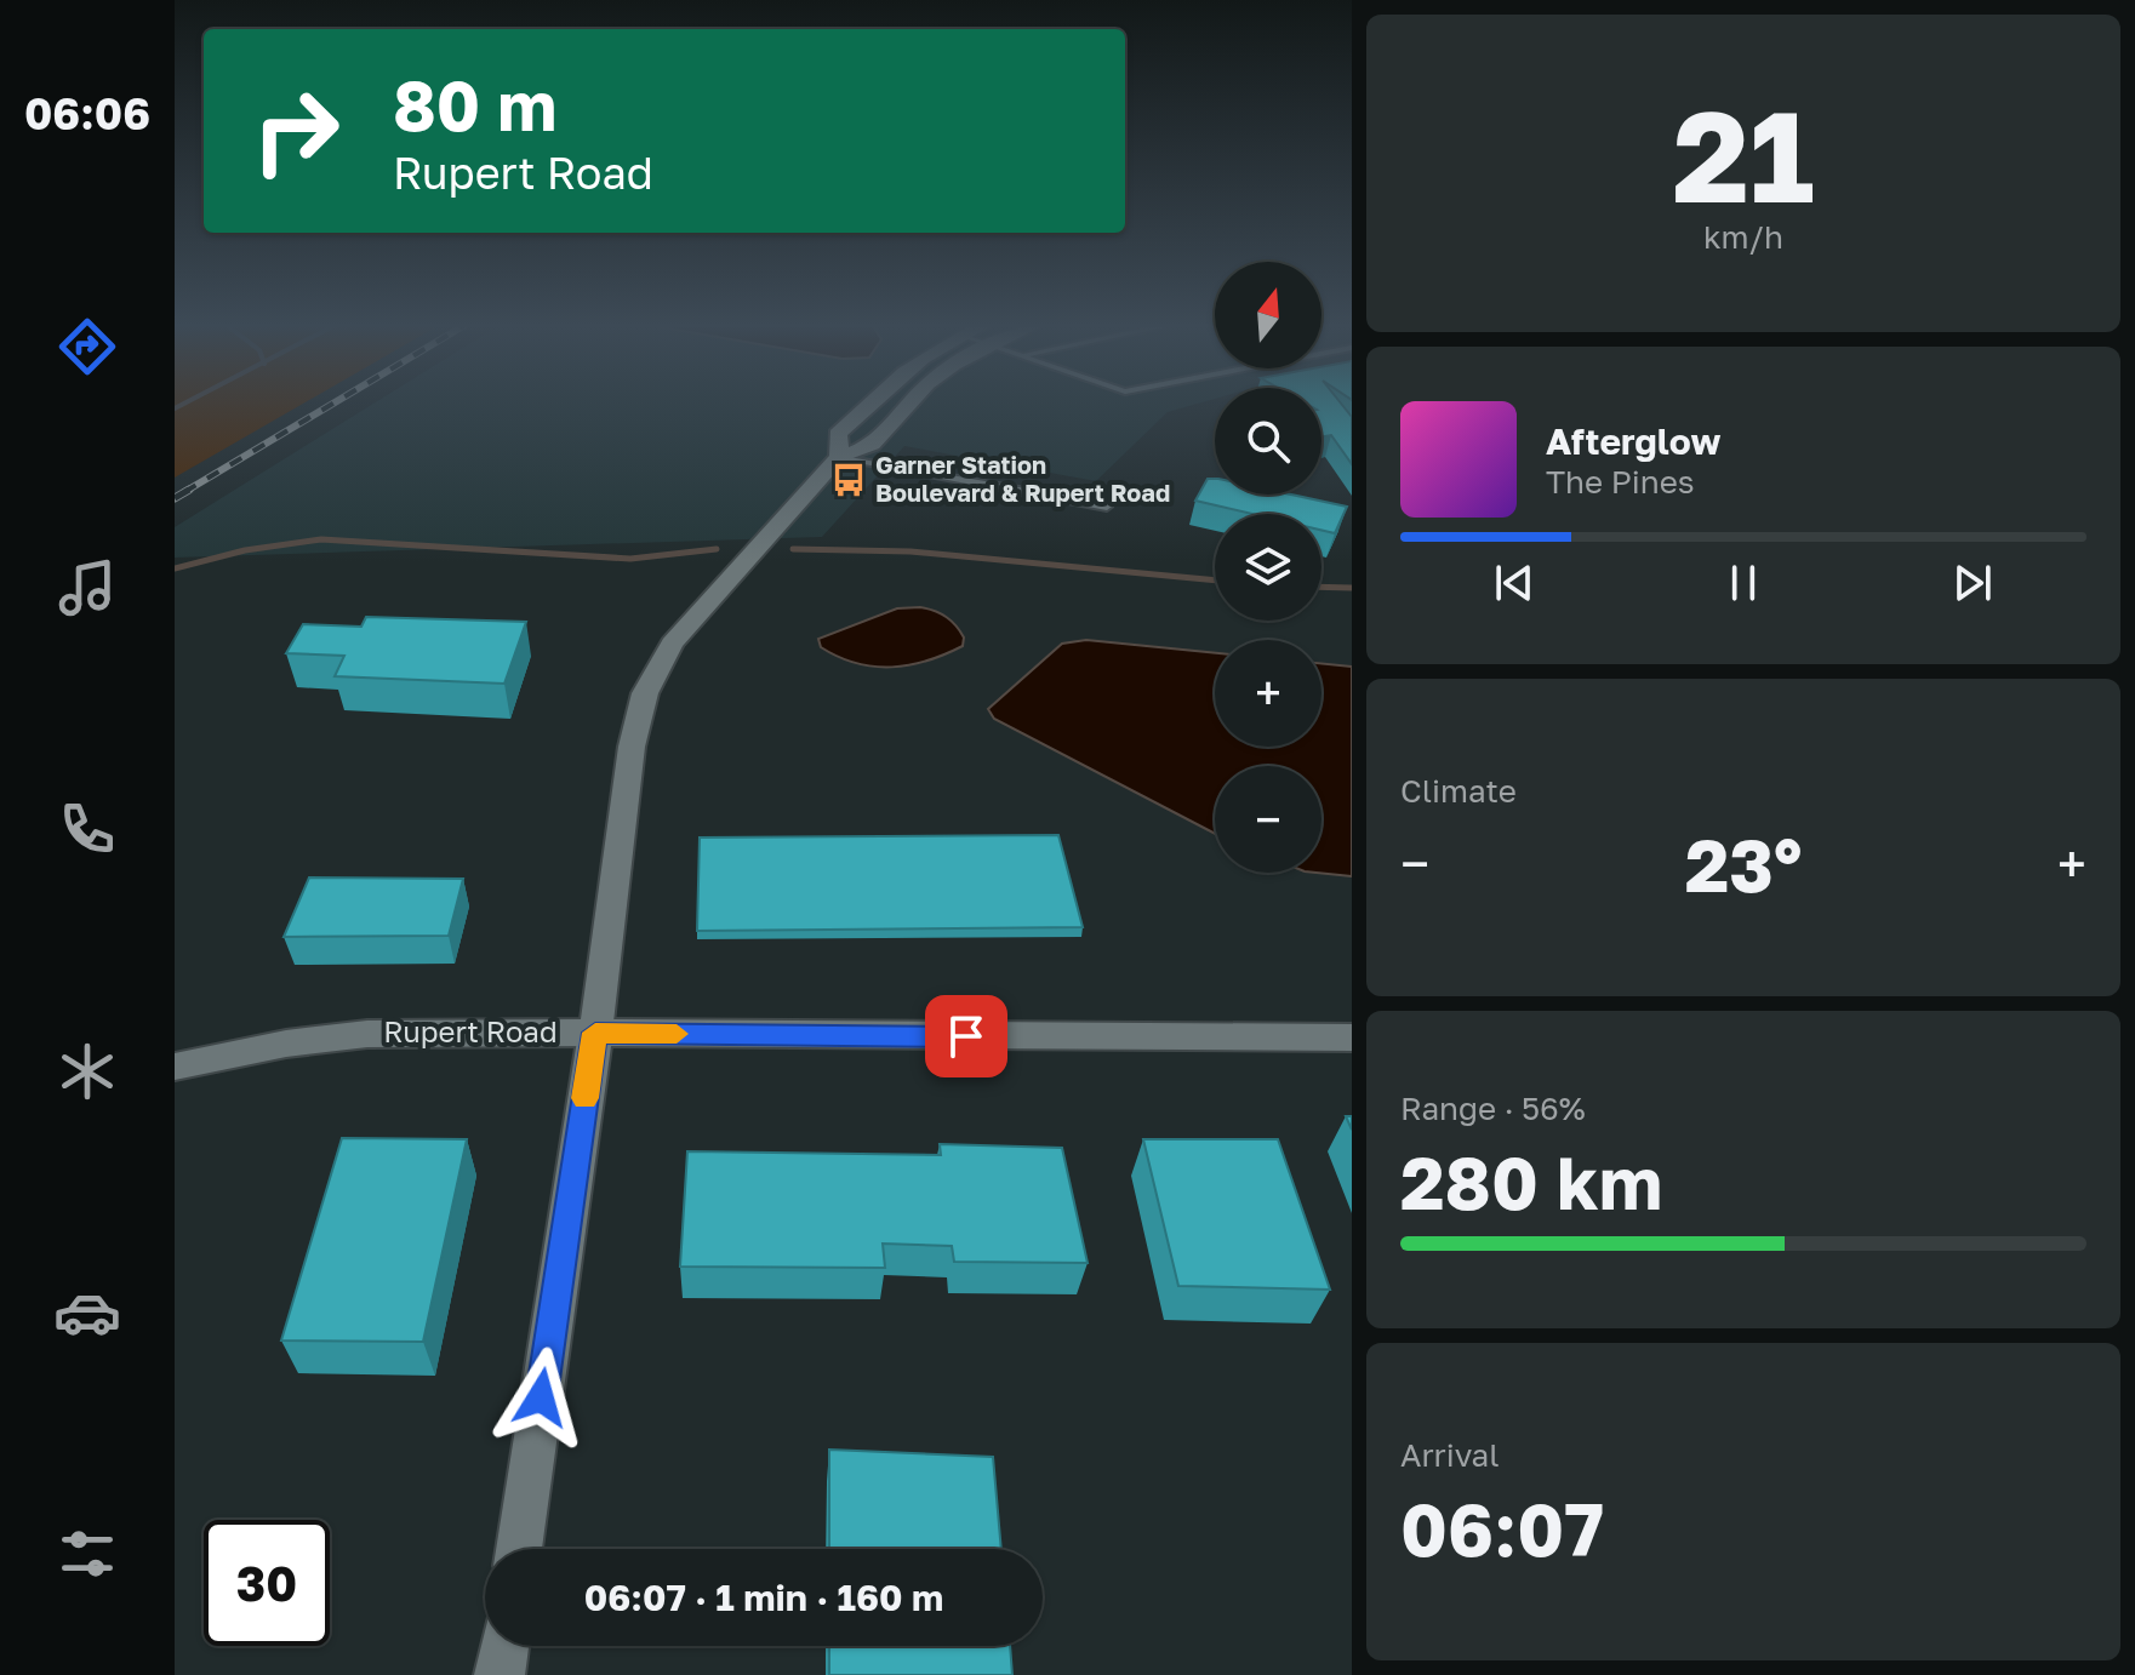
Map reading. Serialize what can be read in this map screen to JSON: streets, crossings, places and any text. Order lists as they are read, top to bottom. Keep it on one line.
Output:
{"streets":{"street":["Rupert Road"]},"places":{"bus stop":["Garner Station Boulevard & Rupert Road"]},"north":"top","page":{"tabs":"06:06","tile":[["21","km/h"],"Climate",["Range · 56%","280 km"],["Arrival","06:07"]],"turn":["80 m","Rupert Road"],"map_buttons":["+","−"],"song":["Afterglow","The Pines"],"heat":["−","23°","+"],"limit":"30","trip":"06:07 · 1 min · 160 m"}}
